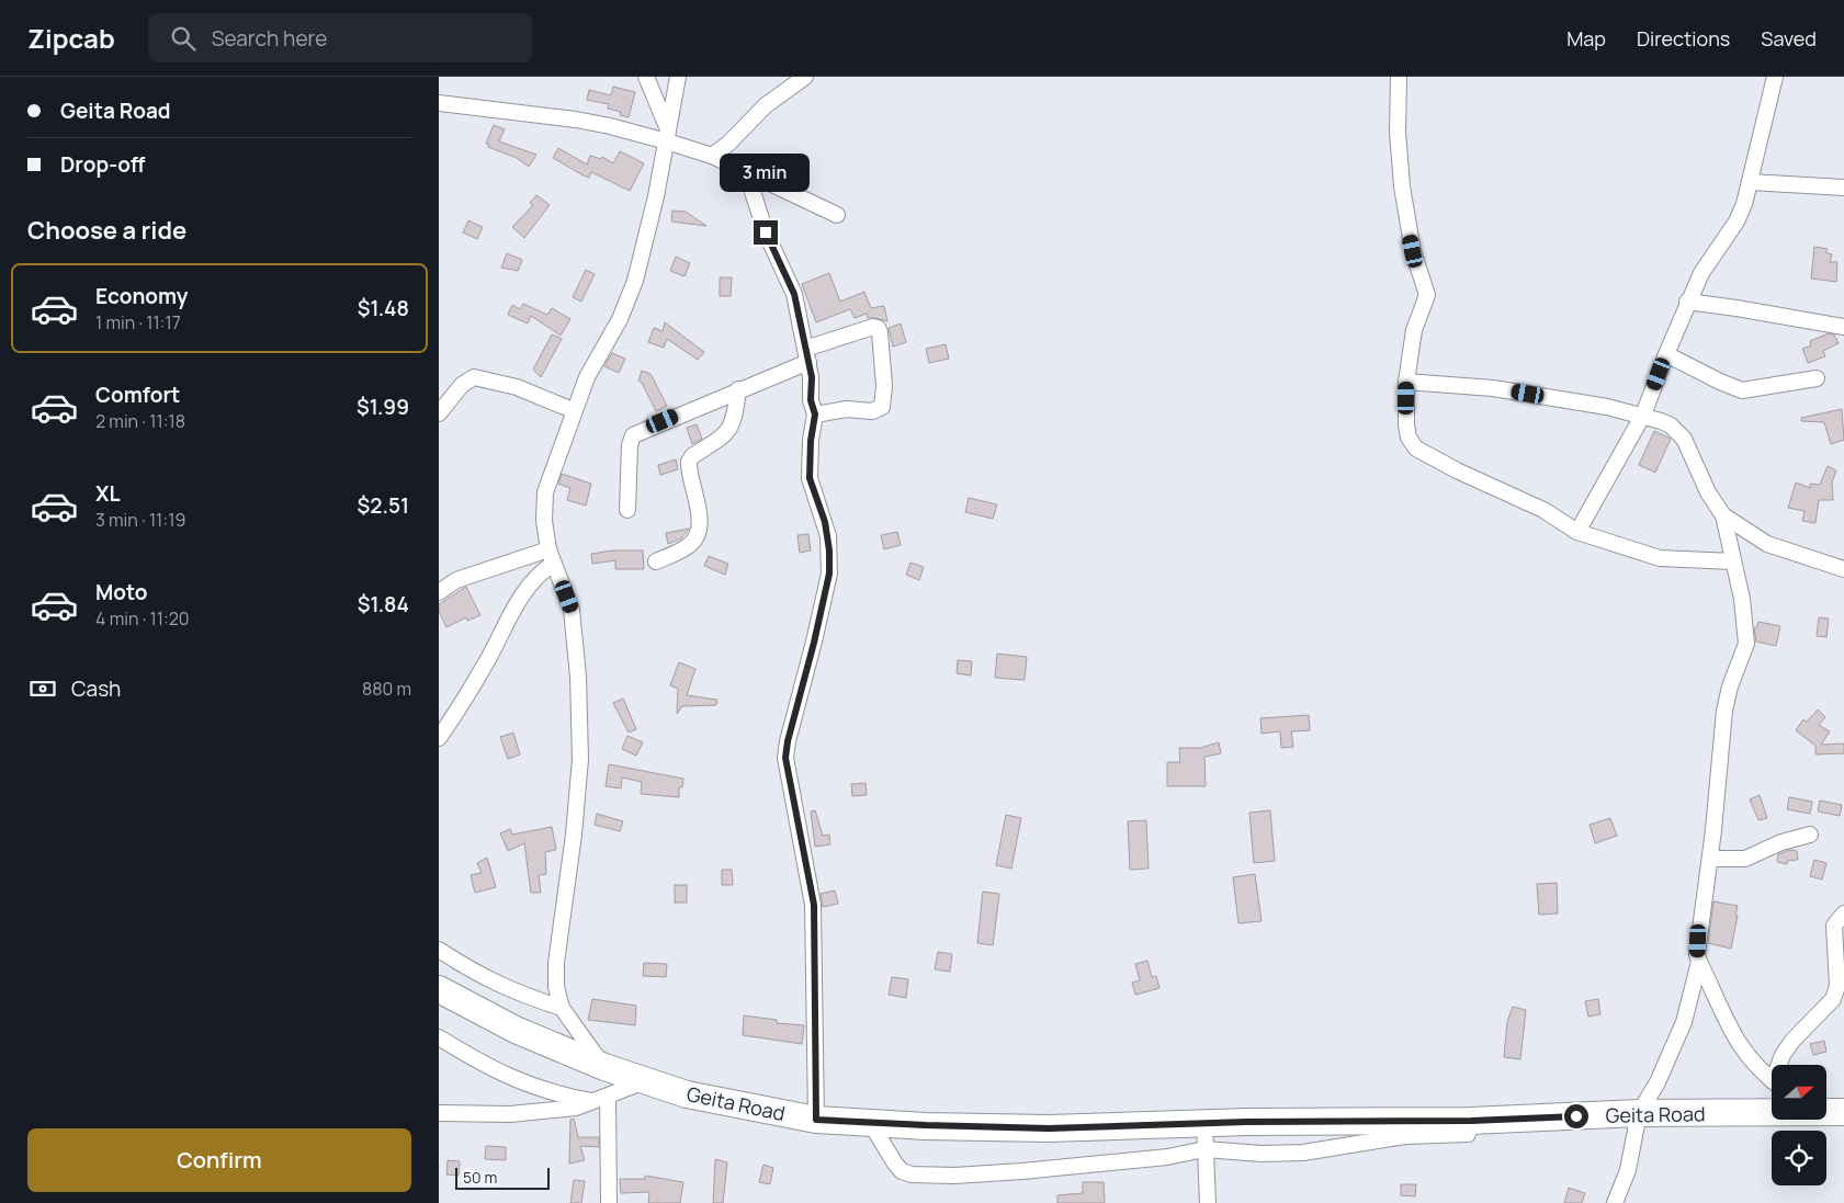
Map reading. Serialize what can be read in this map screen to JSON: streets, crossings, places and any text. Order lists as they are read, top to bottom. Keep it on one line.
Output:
{"streets":{"highway":["Geita Road"]},"scale_bar":"50 m","north":"right","page":{"header":"Zipcab","search":"Search here","nav":["Map","Directions","Saved"],"banner":["Geita Road","Drop-off"],"bubble":"3 min","heading":"Choose a ride","list":[{"name":"Economy","note":"1 min · 11:17","value":"$1.48"},{"name":"Comfort","note":"2 min · 11:18","value":"$1.99"},{"name":"XL","note":"3 min · 11:19","value":"$2.51"},{"name":"Moto","note":"4 min · 11:20","value":"$1.84"}],"pay":["Cash","880 m"],"buttons":"Confirm","scale":"50 m"}}
